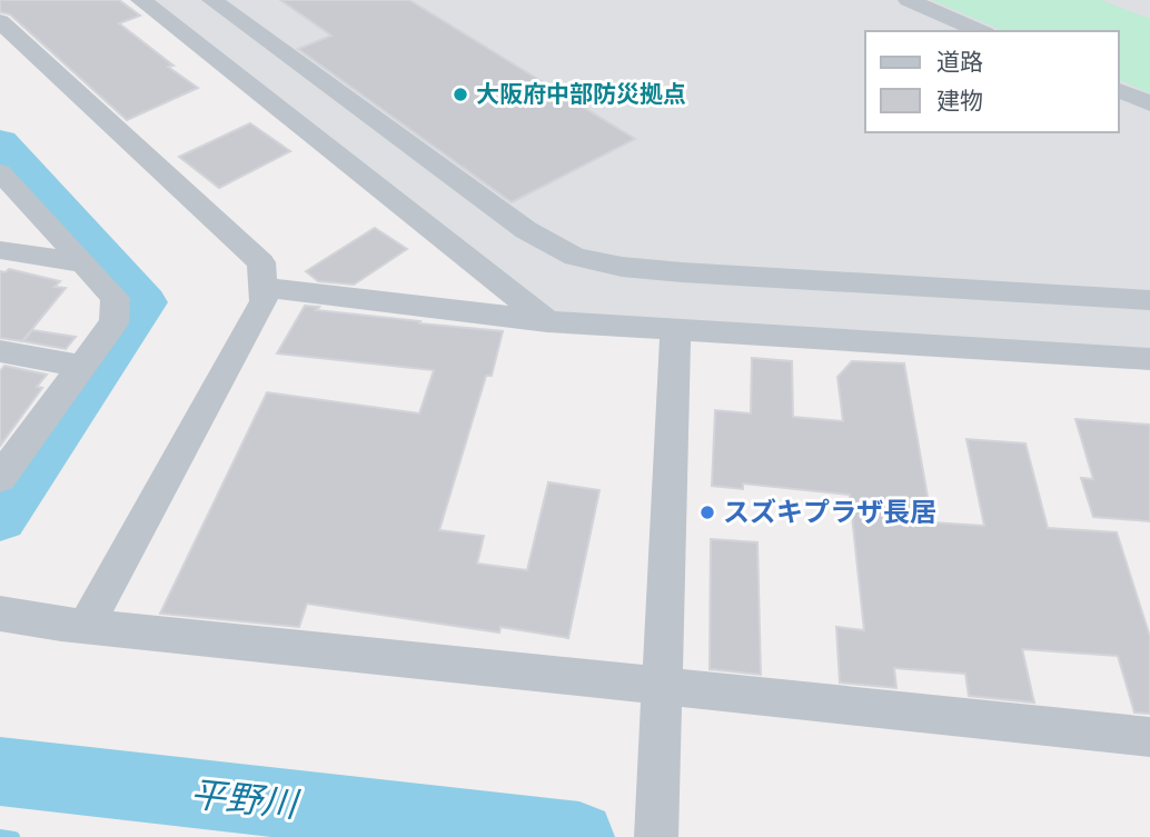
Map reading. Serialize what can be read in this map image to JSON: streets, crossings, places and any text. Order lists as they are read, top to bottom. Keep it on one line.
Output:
{"water":["平野川"],"places":["大阪府中部防災拠点","スズキプラザ長居"],"legend":["道路","建物"]}
